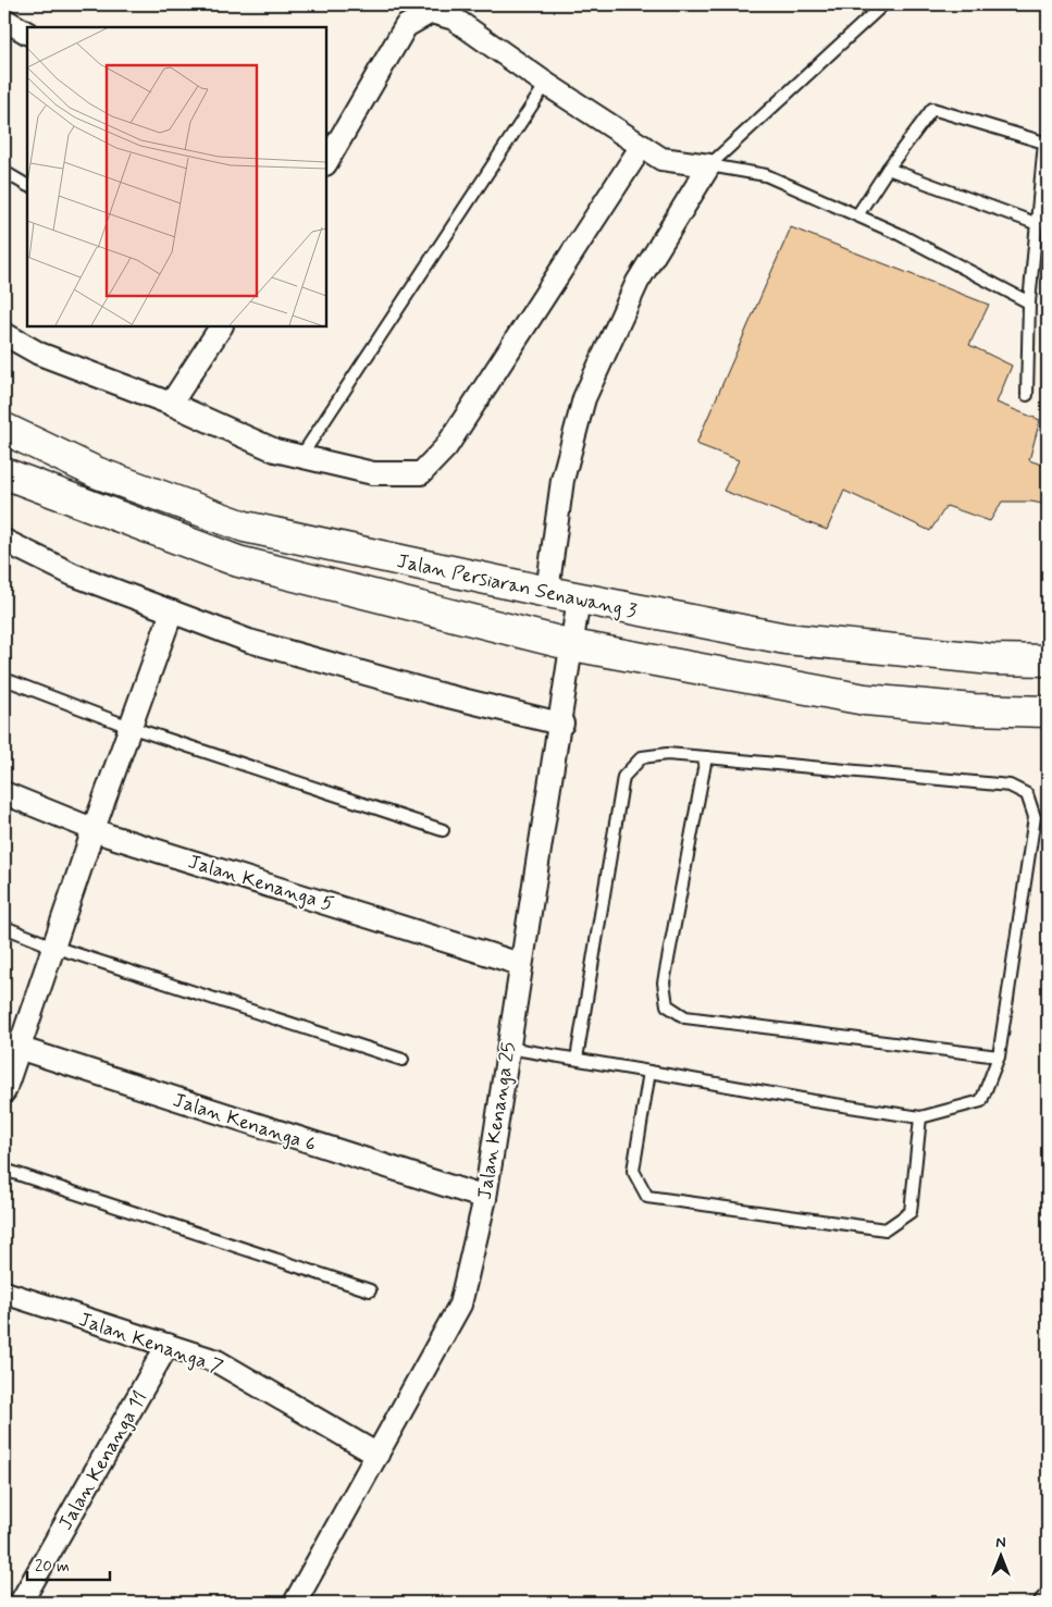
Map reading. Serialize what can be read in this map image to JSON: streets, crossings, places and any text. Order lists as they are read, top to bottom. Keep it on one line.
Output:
{"streets":{"street":["Jalan Persiaran Senawang 3","Jalan Kenanga 5","Jalan Kenanga 25","Jalan Kenanga 6","Jalan Kenanga 7","Jalan Kenanga 11"]},"crossings":[["Jalan Persiaran Senawang 3","Jalan Kenanga 25"],["Jalan Kenanga 5","Jalan Kenanga 25"],["Jalan Kenanga 25","Jalan Kenanga 6"],["Jalan Kenanga 25","Jalan Kenanga 7"],["Jalan Kenanga 7","Jalan Kenanga 11"]],"scale_bar":"20 m","north":"top"}
